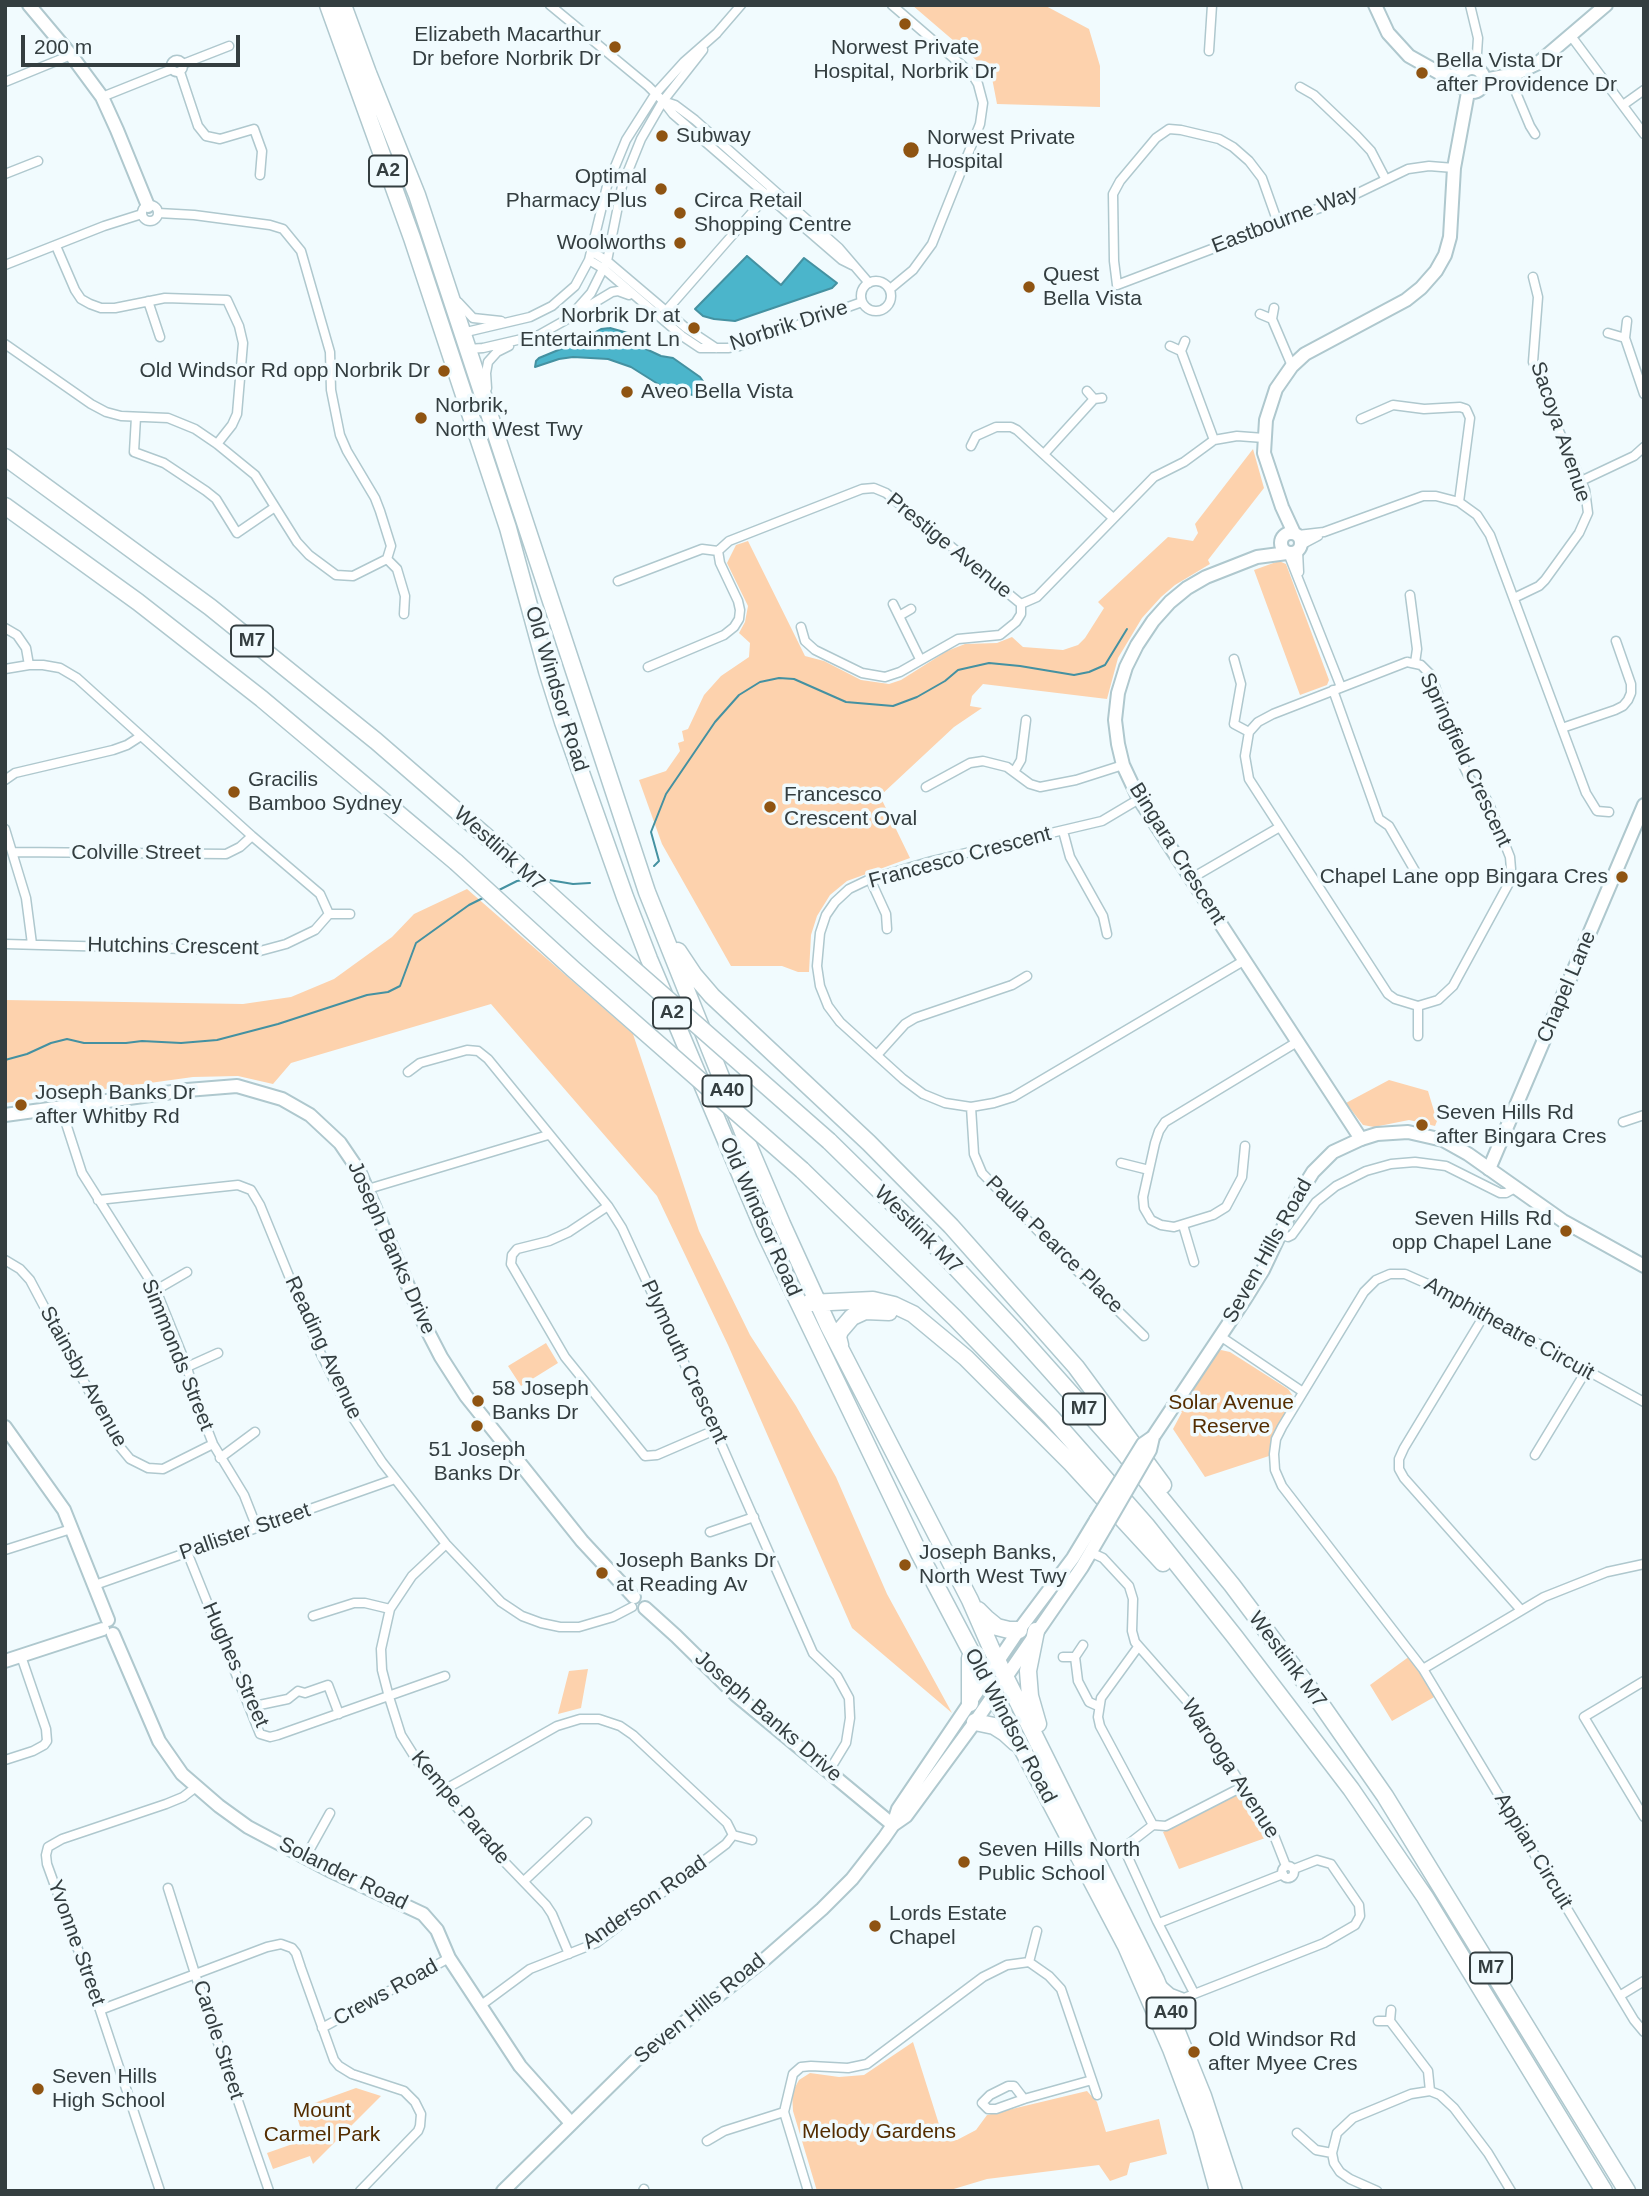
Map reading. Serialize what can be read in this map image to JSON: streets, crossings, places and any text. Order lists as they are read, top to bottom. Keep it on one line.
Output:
{"streets":{"highway":["A2","M7","Old Windsor Road","Westlink M7","A40"],"street":["Eastbourne Way","Norbrik Drive","Sacoya Avenue","Prestige Avenue","Springfield Crescent","Colville Street","Bingara Crescent","Francesco Crescent","Hutchins Crescent","Chapel Lane","Paula Pearce Place","Joseph Banks Drive","Seven Hills Road","Amphitheatre Circuit","Reading Avenue","Simmonds Street","Plymouth Crescent","Stainsby Avenue","Pallister Street","Hughes Street","Warooga Avenue","Kempe Parade","Appian Circuit","Solander Road","Anderson Road","Yvonne Street","Crews Road","Carole Street"]},"crossings":[["Norbrik Drive","Old Windsor Road"],["Old Windsor Road","Seven Hills Road"],["Bingara Crescent","Francesco Crescent"],["Bingara Crescent","Seven Hills Road"],["Francesco Crescent","Paula Pearce Place"],["Chapel Lane","Seven Hills Road"],["Joseph Banks Drive","Seven Hills Road"],["Joseph Banks Drive","Reading Avenue"],["Joseph Banks Drive","Simmonds Street"],["Joseph Banks Drive","Plymouth Crescent"],["Seven Hills Road","Solander Road"],["Amphitheatre Circuit","Appian Circuit"],["Reading Avenue","Simmonds Street"],["Reading Avenue","Pallister Street"],["Reading Avenue","Kempe Parade"],["Simmonds Street","Stainsby Avenue"],["Simmonds Street","Pallister Street"],["Pallister Street","Hughes Street"],["Pallister Street","Solander Road"],["Hughes Street","Kempe Parade"],["Kempe Parade","Anderson Road"],["Solander Road","Anderson Road"],["Solander Road","Yvonne Street"],["Solander Road","Crews Road"]],"parks":["Solar Avenue Reserve","Mount Carmel Park","Melody Gardens"],"places":["Norwest Private Hospital, Norbrik Dr","Elizabeth Macarthur Dr before Norbrik Dr","Bella Vista Dr after Providence Dr","Subway","Norwest Private Hospital","Optimal Pharmacy Plus","Circa Retail Shopping Centre","Woolworths","Quest Bella Vista","Norbrik Dr at Entertainment Ln","Old Windsor Rd opp Norbrik Dr","Aveo Bella Vista","Norbrik, North West Twy","Gracilis Bamboo Sydney","Francesco Crescent Oval","Chapel Lane opp Bingara Cres","Joseph Banks Dr after Whitby Rd","Seven Hills Rd after Bingara Cres","Seven Hills Rd opp Chapel Lane","58 Joseph Banks Dr","51 Joseph Banks Dr","Joseph Banks, North West Twy","Joseph Banks Dr at Reading Av","Seven Hills North Public School","Lords Estate Chapel","Old Windsor Rd after Myee Cres","Seven Hills High School"],"scale_bar":"200 m"}
